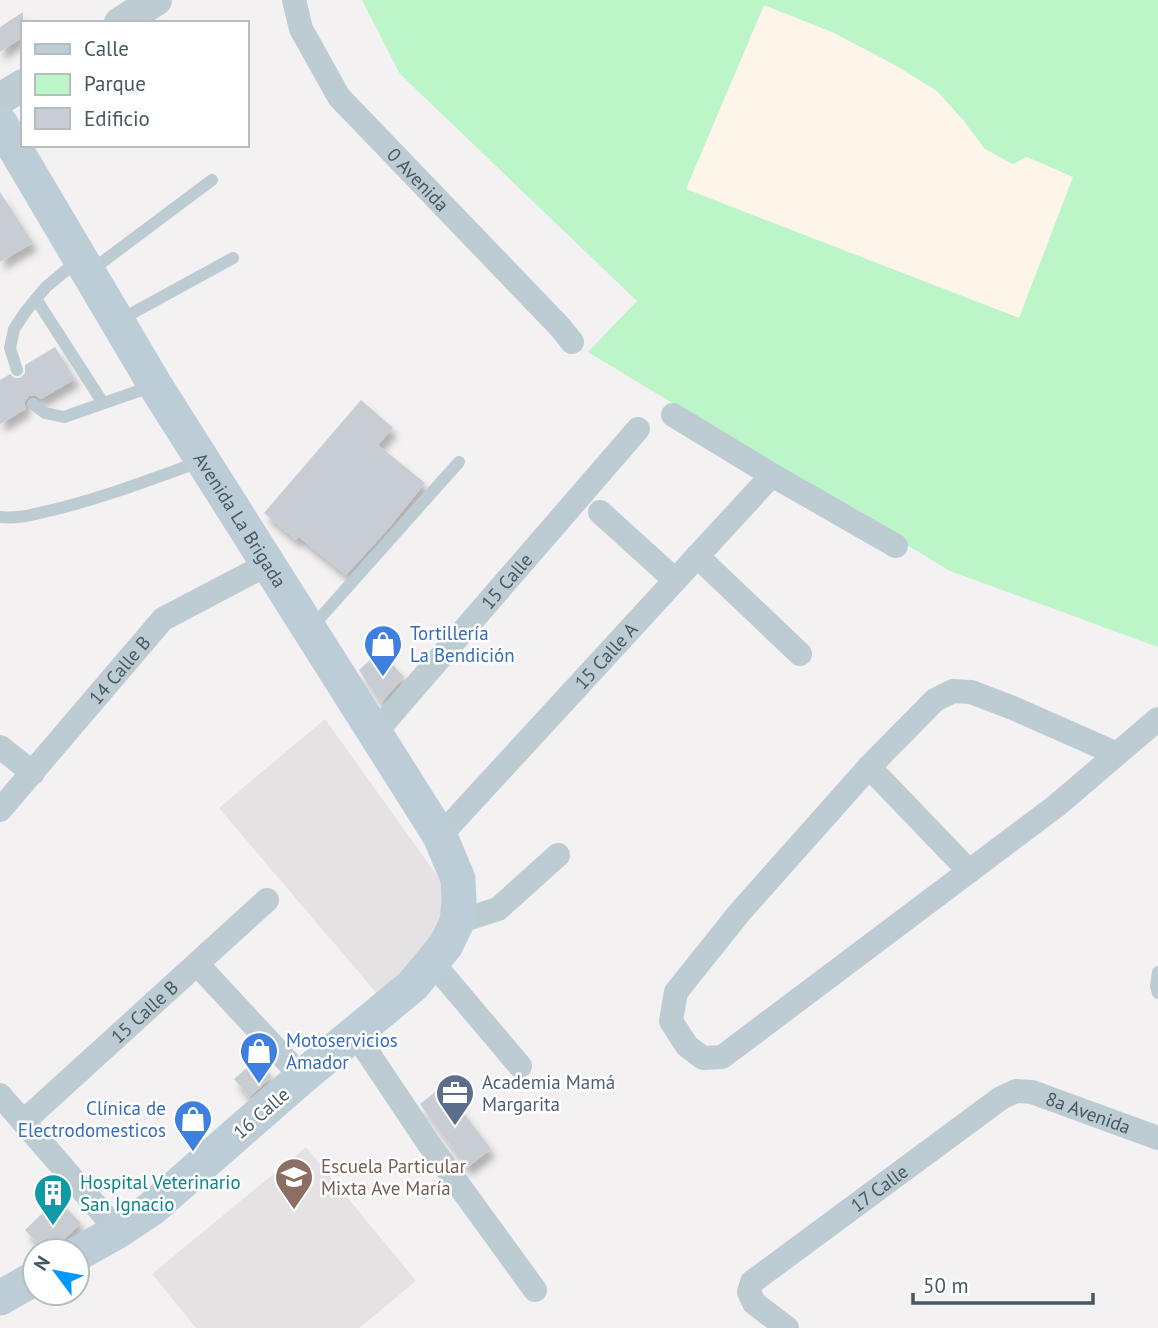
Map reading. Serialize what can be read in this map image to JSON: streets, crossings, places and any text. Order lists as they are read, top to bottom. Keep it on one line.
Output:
{"streets":{"main road":["Avenida La Brigada","16 Calle"],"street":["0 Avenida","15 Calle","15 Calle A","14 Calle B","15 Calle B","8a Avenida","17 Calle"]},"crossings":[["Avenida La Brigada","15 Calle"],["Avenida La Brigada","15 Calle A"],["Avenida La Brigada","14 Calle B"],["Avenida La Brigada","16 Calle"],["8a Avenida","17 Calle"]],"places":{"shop":["Tortillería La Bendición","Motoservicios Amador","Clínica de Electrodomesticos"],"office":["Academia Mamá Margarita"],"school or university":["Escuela Particular Mixta Ave María"],"building":["Hospital Veterinario San Ignacio"]},"legend":["Calle","Parque","Edificio"],"scale_bar":"50 m","north":"top left"}
